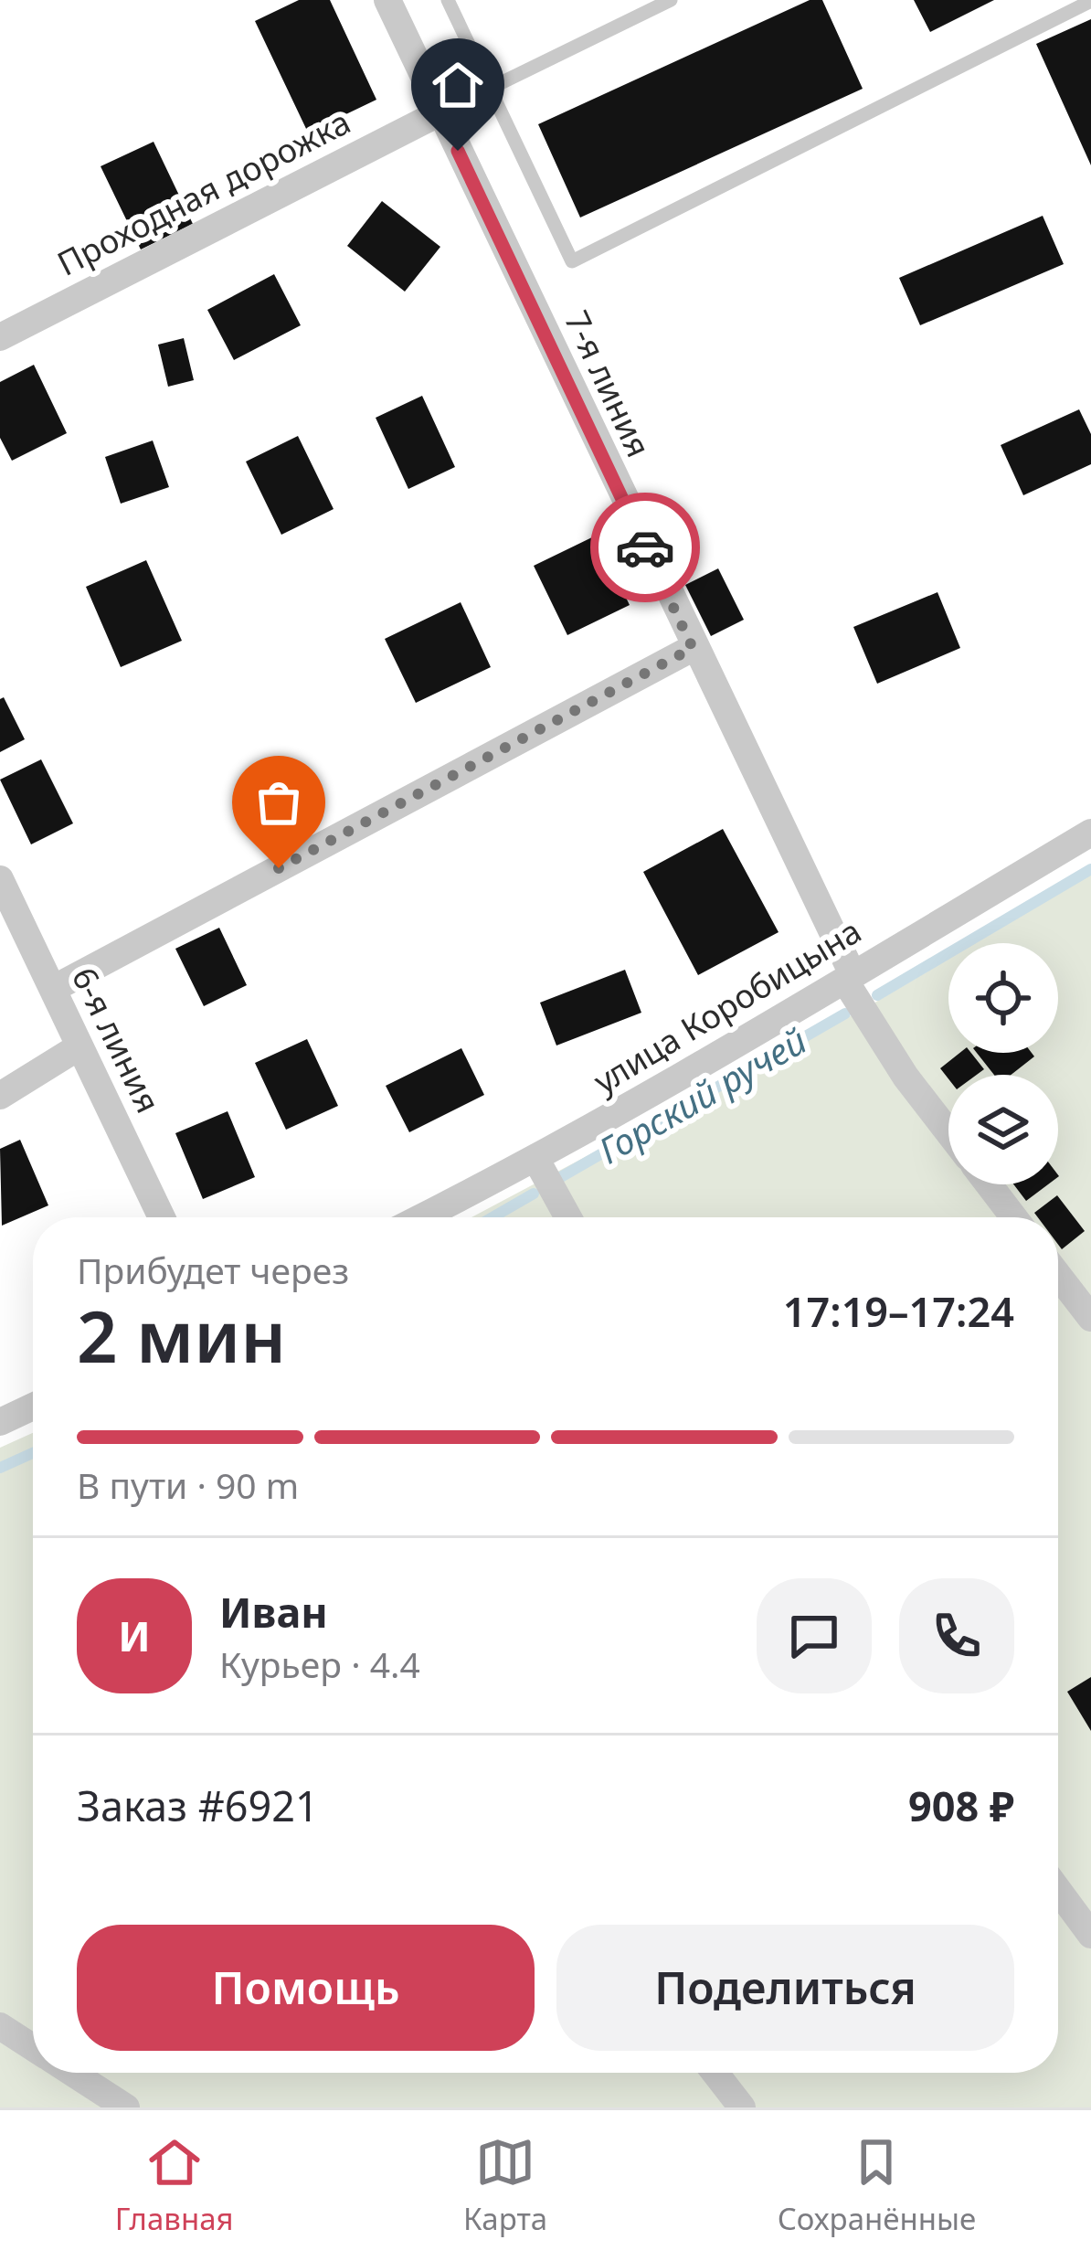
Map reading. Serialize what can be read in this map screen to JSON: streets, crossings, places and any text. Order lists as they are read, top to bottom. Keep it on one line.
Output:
{"streets":{"street":["Проходная дорожка","7-я линия","улица Коробицына","6-я линия"]},"crossings":[["Проходная дорожка","7-я линия"],["7-я линия","улица Коробицына"]],"water":["Горский ручей"],"page":{"heading":["2 мин","Прибудет через","17:19–17:24"],"panel":["Иван","Курьер · 4.4","Заказ #6921","908 ₽"],"bar":"В пути · 90 m","round":"И","buttons":["Помощь","Поделиться"],"tabs":["Главная","Карта","Сохранённые"]}}
